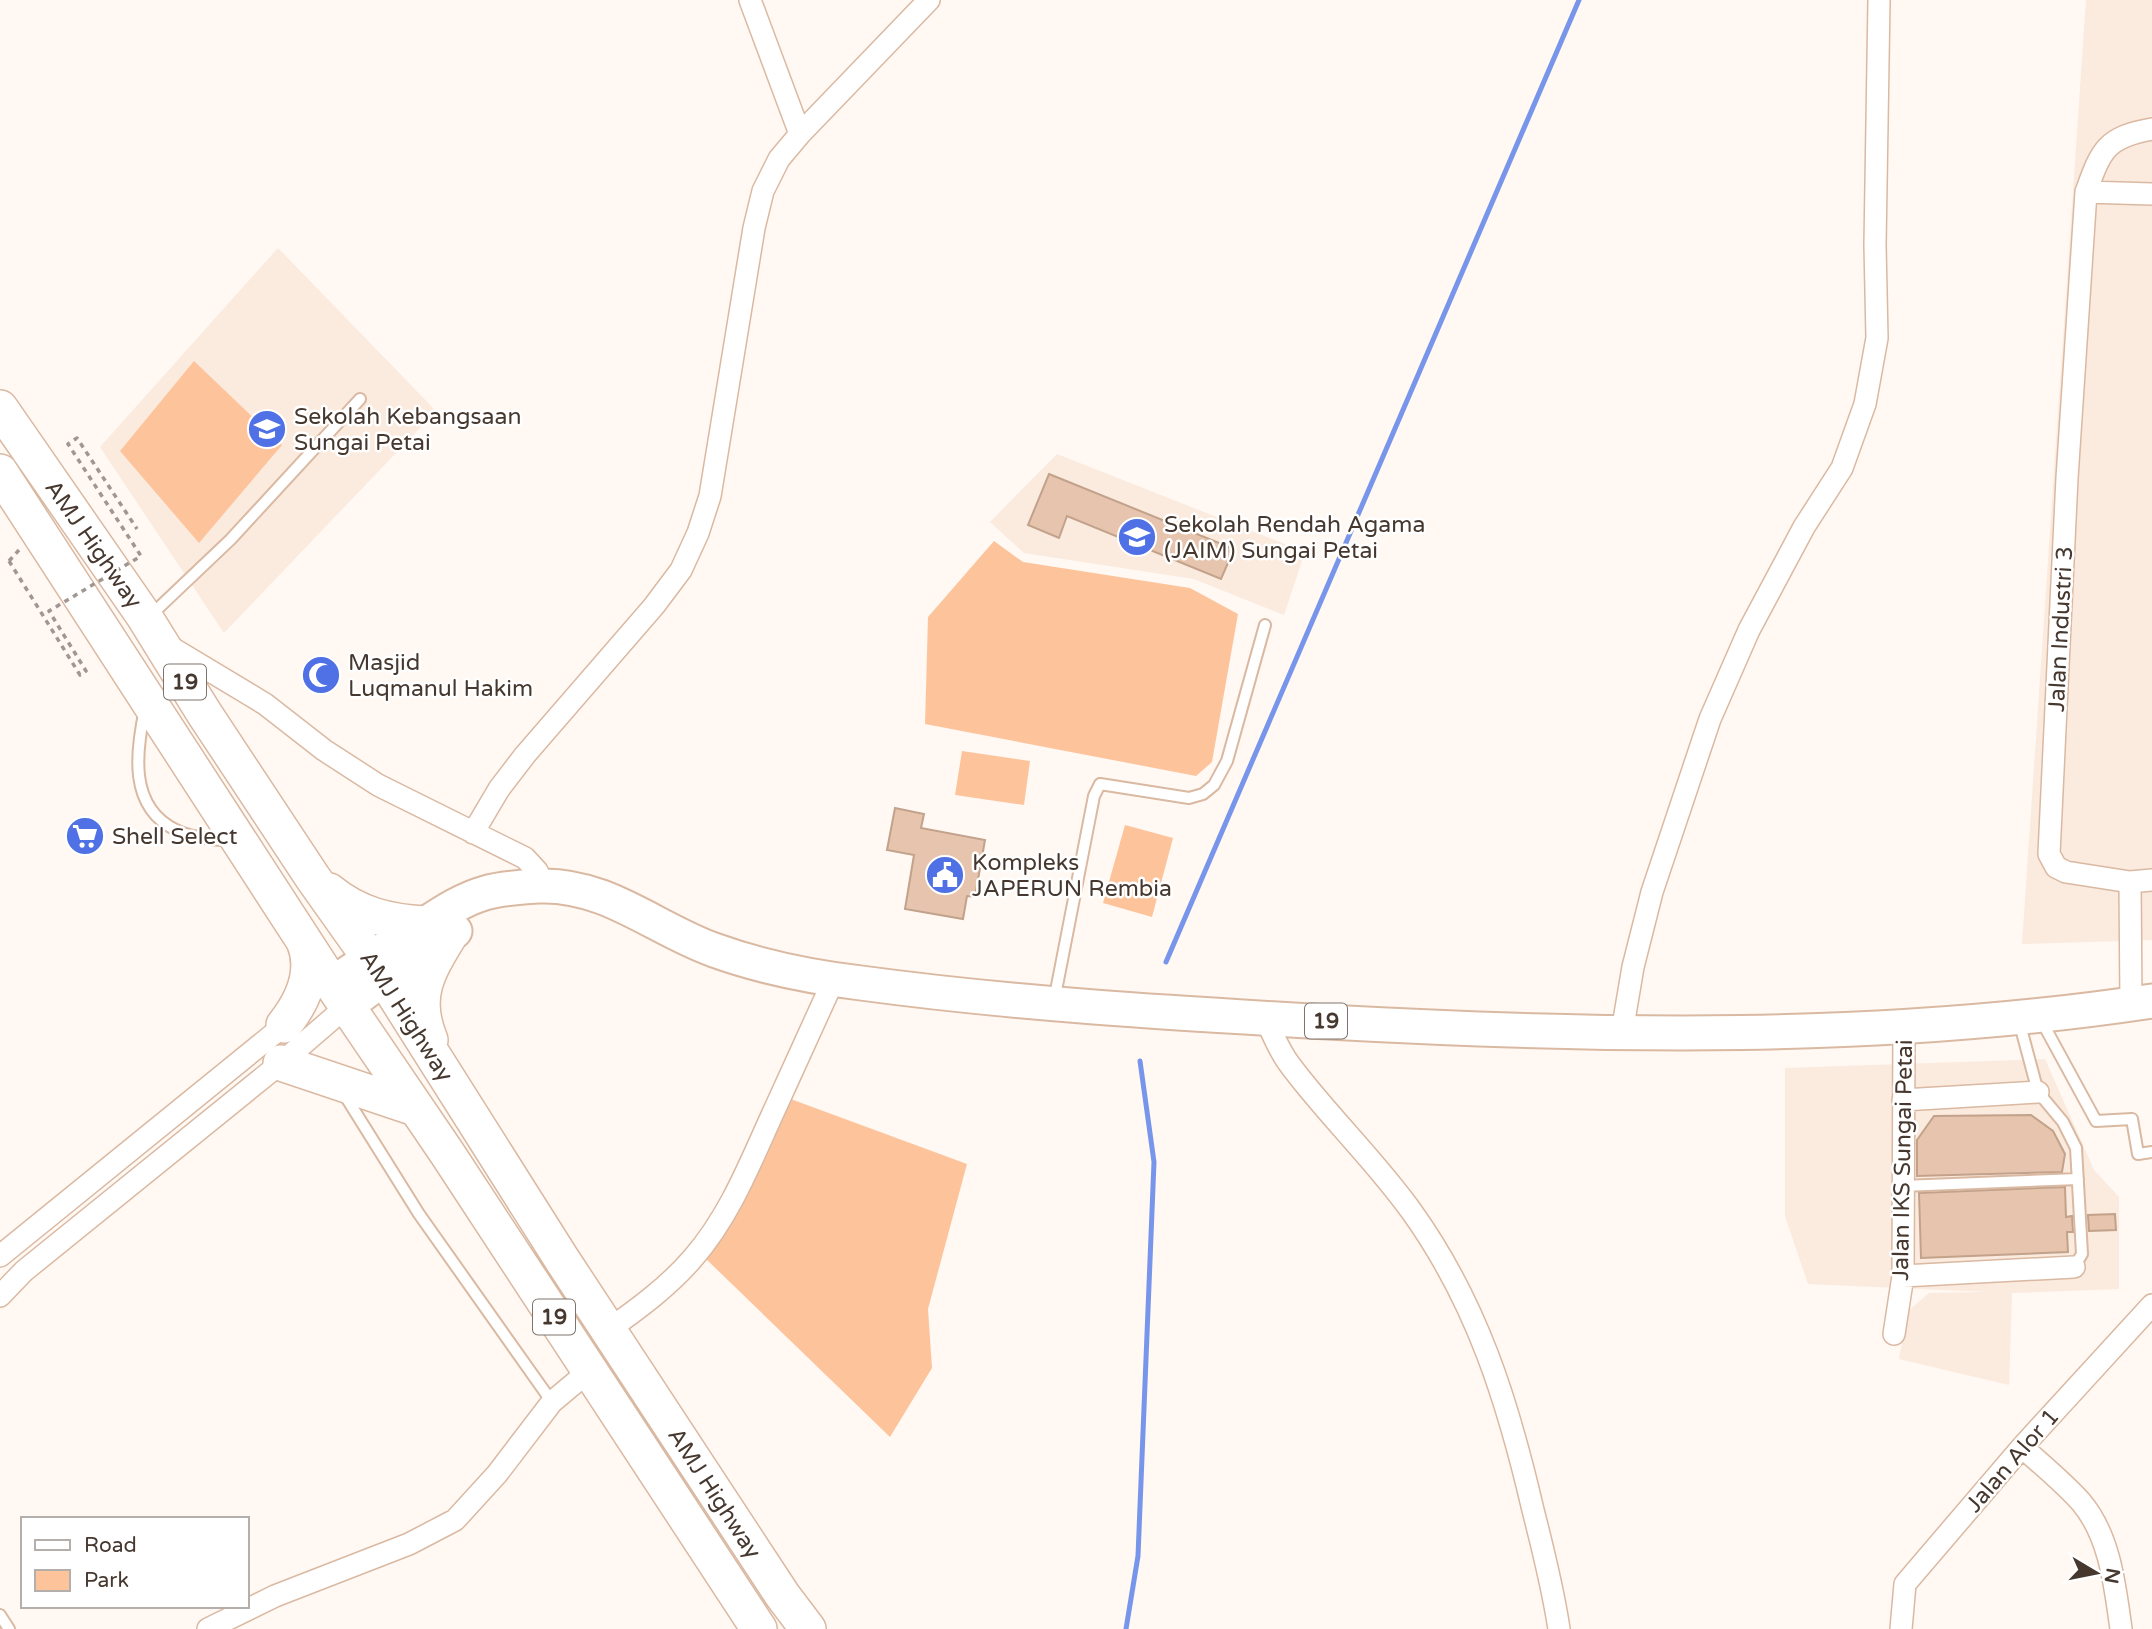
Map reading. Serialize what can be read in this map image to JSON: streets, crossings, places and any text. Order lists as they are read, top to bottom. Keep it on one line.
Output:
{"streets":{"highway":["AMJ Highway","19"],"street":["Jalan Industri 3","Jalan IKS Sungai Petai","Jalan Alor 1"]},"crossings":[["AMJ Highway","19"],["19","Jalan IKS Sungai Petai"]],"places":{"school or university":["Sekolah Kebangsaan Sungai Petai","Sekolah Rendah Agama (JAIM) Sungai Petai"],"mosque":["Masjid Luqmanul Hakim"],"supermarket":["Shell Select"],"public building":["Kompleks JAPERUN Rembia"]},"legend":["Road","Park"],"north":"right"}
